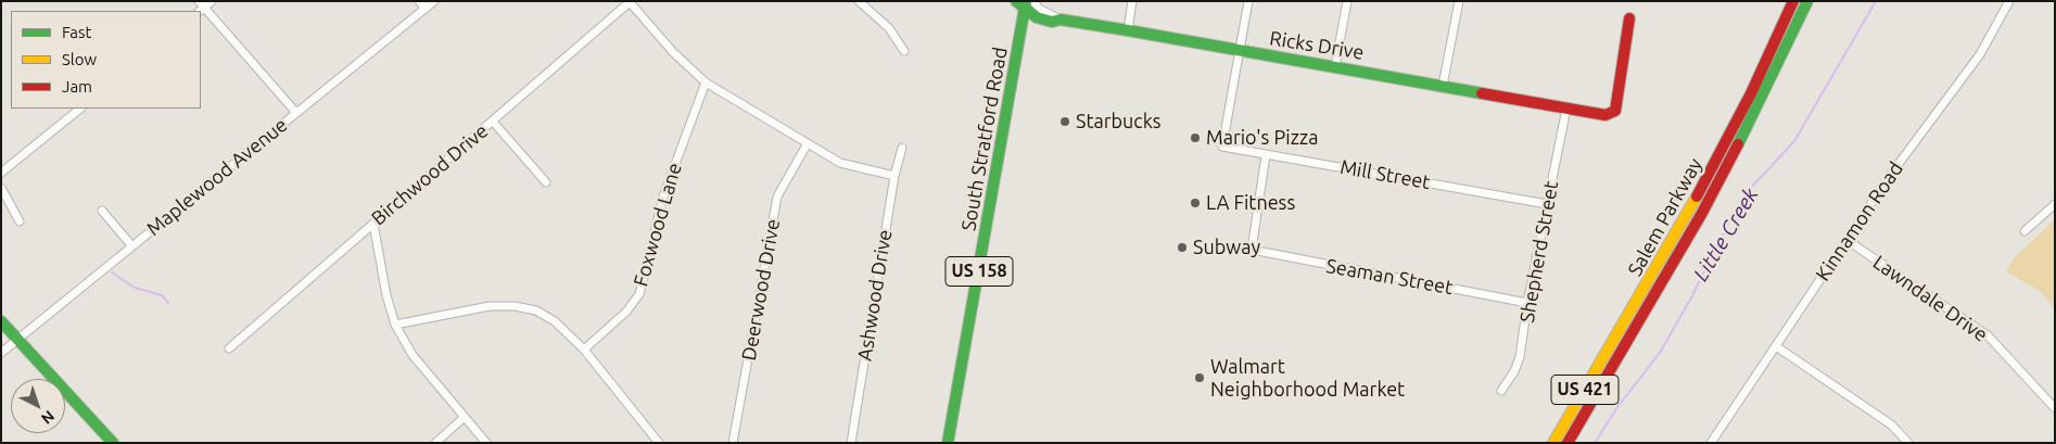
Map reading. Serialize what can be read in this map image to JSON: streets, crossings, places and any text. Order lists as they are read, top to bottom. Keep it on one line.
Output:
{"streets":{"main road":["Ricks Drive","South Stratford Road","Salem Parkway","US 158","US 421"],"street":["Birchwood Drive","Mill Street","Maplewood Avenue","Kinnamon Road","Foxwood Lane","Shepherd Street","Seaman Street","Deerwood Drive","Ashwood Drive","Lawndale Drive"]},"crossings":[["Ricks Drive","South Stratford Road"],["Ricks Drive","Mill Street"],["Ricks Drive","Shepherd Street"],["Mill Street","Shepherd Street"],["Mill Street","Seaman Street"],["Kinnamon Road","Lawndale Drive"],["Shepherd Street","Seaman Street"]],"water":["Little Creek"],"places":["Starbucks","Mario's Pizza","LA Fitness","Subway","Walmart Neighborhood Market"],"legend":["Fast","Slow","Jam"],"north":"bottom right"}
